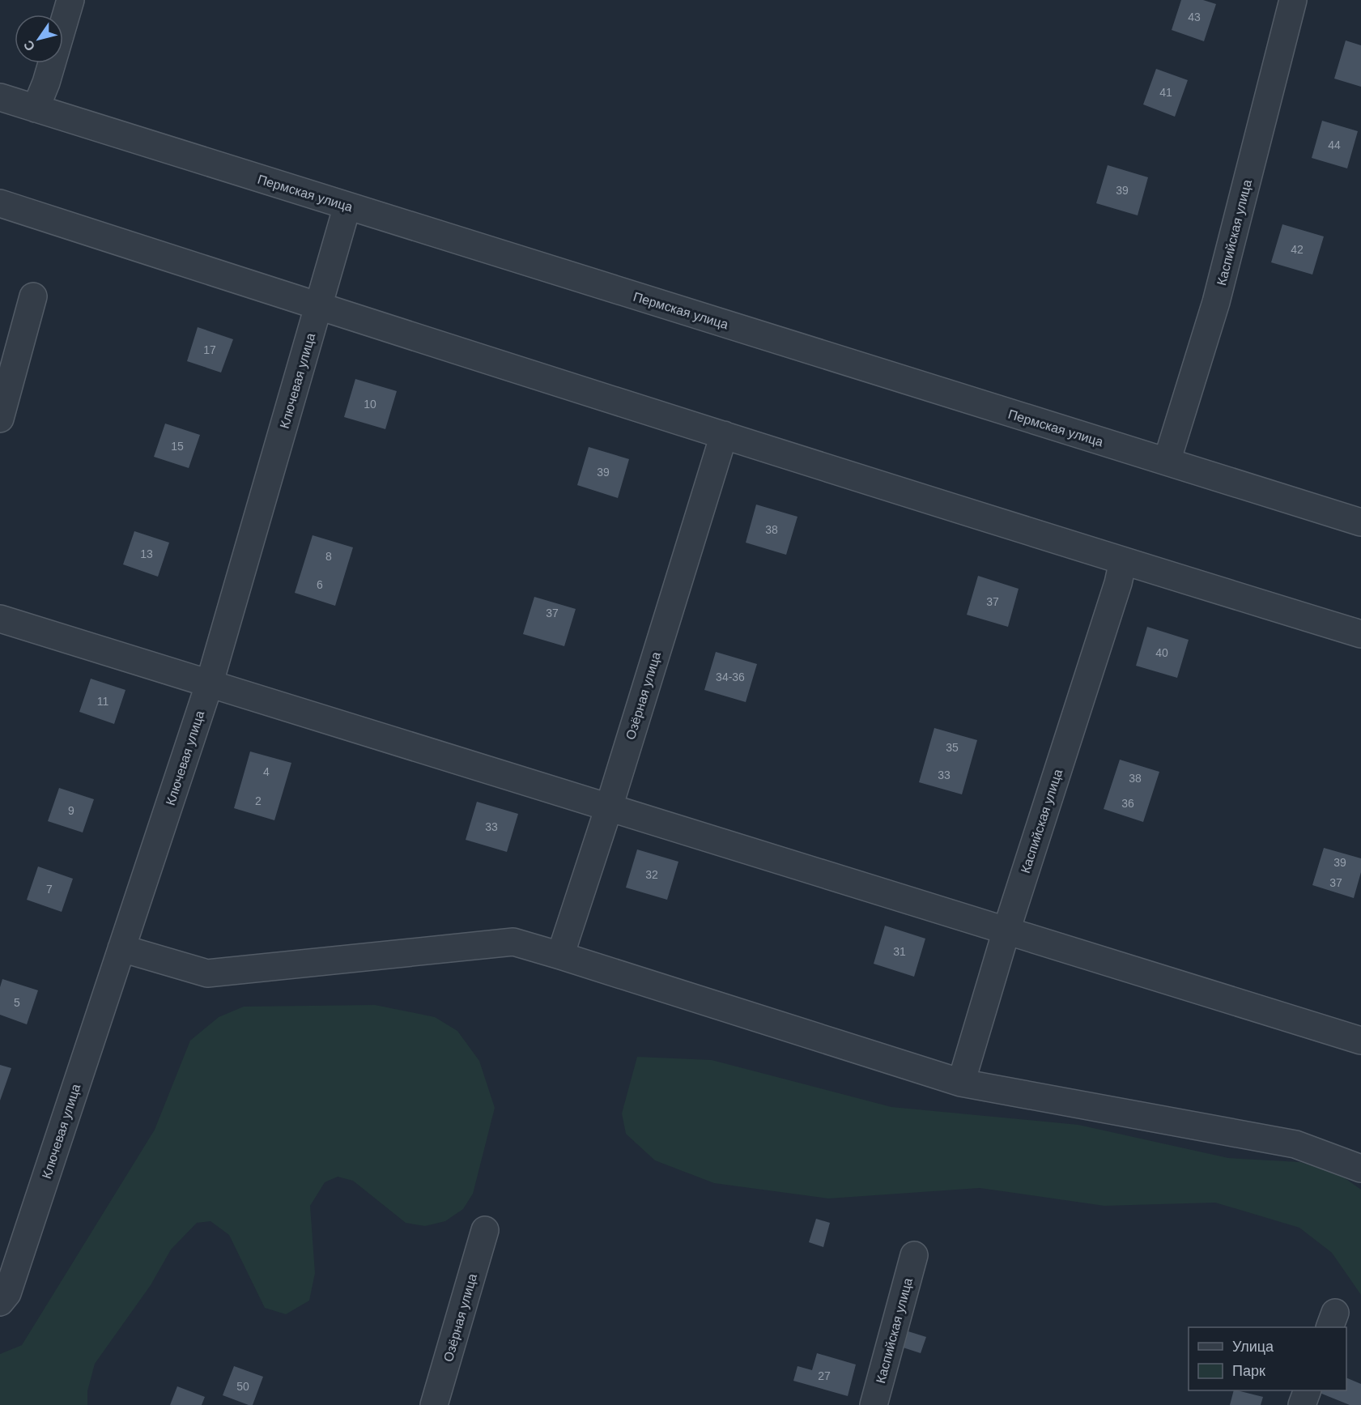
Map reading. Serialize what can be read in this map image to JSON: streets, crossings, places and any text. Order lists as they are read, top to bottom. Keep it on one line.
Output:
{"streets":{"street":["Пермская улица","Каспийская улица","Ключевая улица","Озёрная улица"]},"crossings":[["Пермская улица","Каспийская улица"],["Пермская улица","Ключевая улица"]],"house_numbers":["43","41","44","39","42","17","10","15","39","38","13","8","6","37","37","40","34-36","11","35","4","33","38","2","36","9","33","39","32","37","7","31","5","27","50"],"legend":["Улица","Парк"],"north":"bottom left"}
